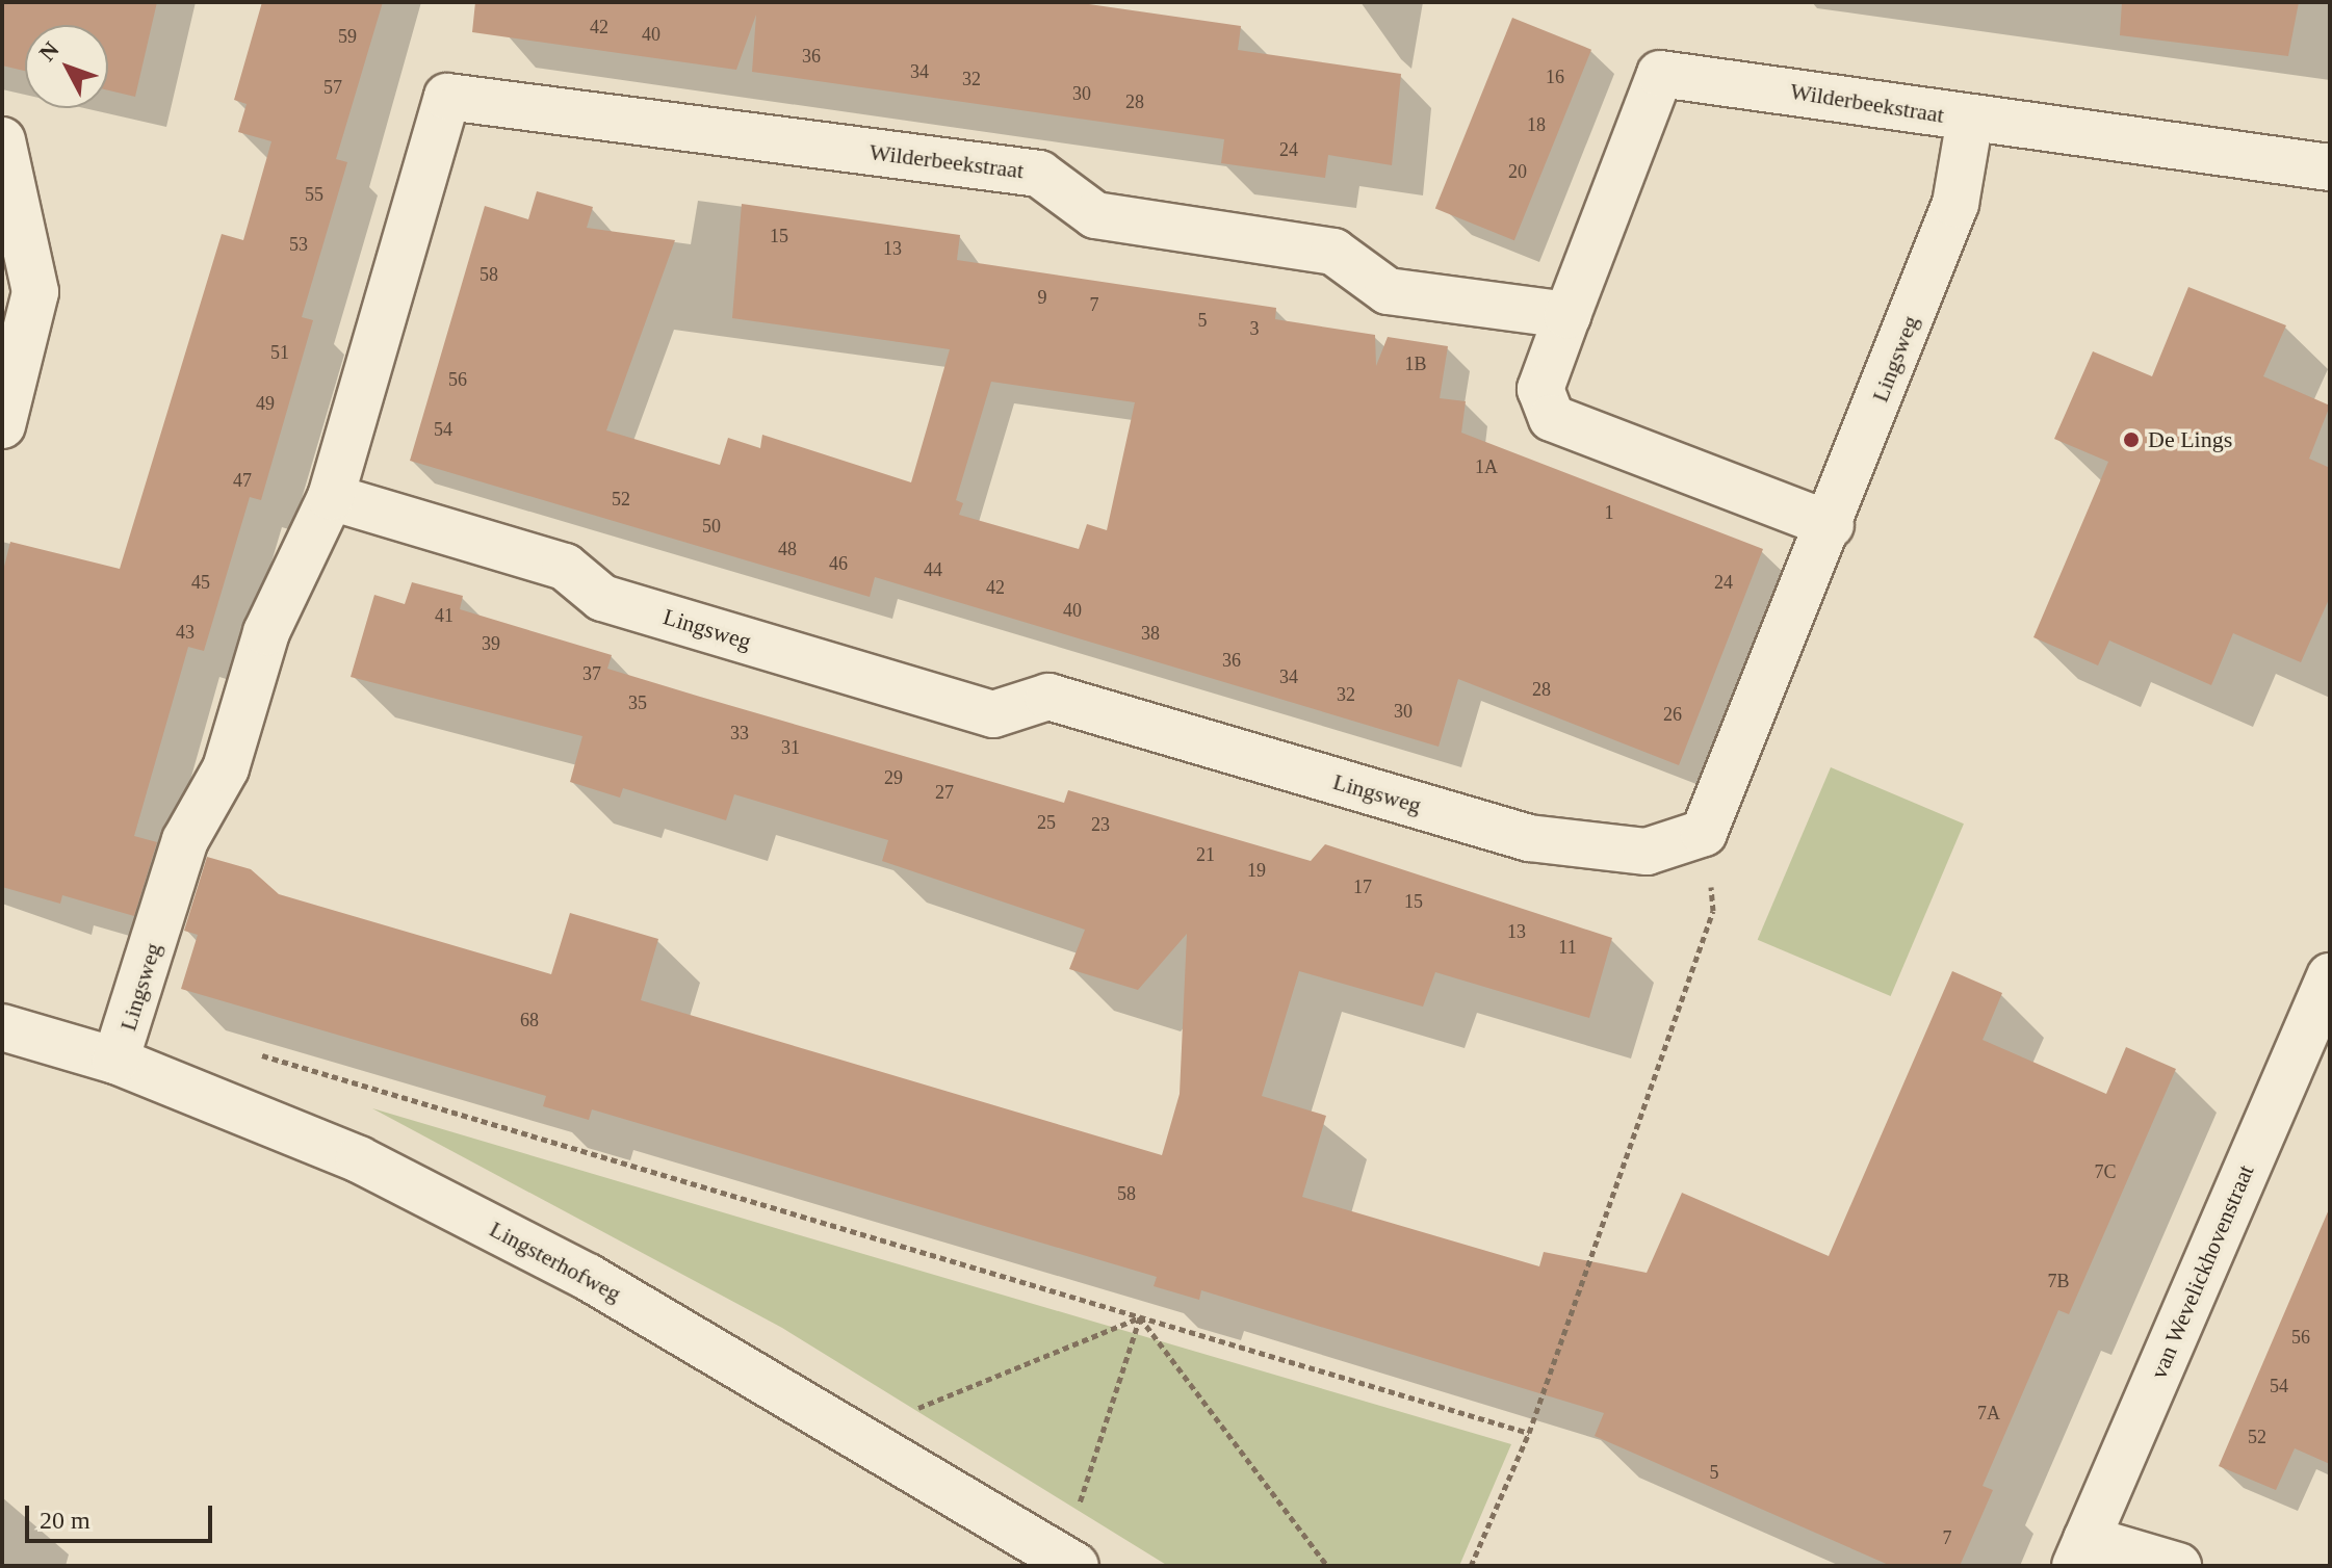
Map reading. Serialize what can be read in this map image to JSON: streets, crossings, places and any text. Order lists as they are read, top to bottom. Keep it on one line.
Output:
{"streets":{"street":["Wilderbeekstraat","Lingsweg","Lingsterhofweg","van Wevelickhovenstraat"]},"crossings":[["Wilderbeekstraat","Lingsweg"],["Lingsweg","Lingsterhofweg"]],"places":["De Lings"],"house_numbers":["42","40","59","36","34","16","32","57","30","28","18","24","20","55","15","53","13","58","9","7","5","3","51","1B","56","49","54","1A","47","52","1","50","48","46","44","45","24","42","40","41","43","38","39","36","37","34","28","32","35","30","26","33","31","29","27","25","23","21","19","17","15","13","11","68","7C","58","7B","56","54","7A","52","5","7"],"scale_bar":"20 m","north":"top left"}
